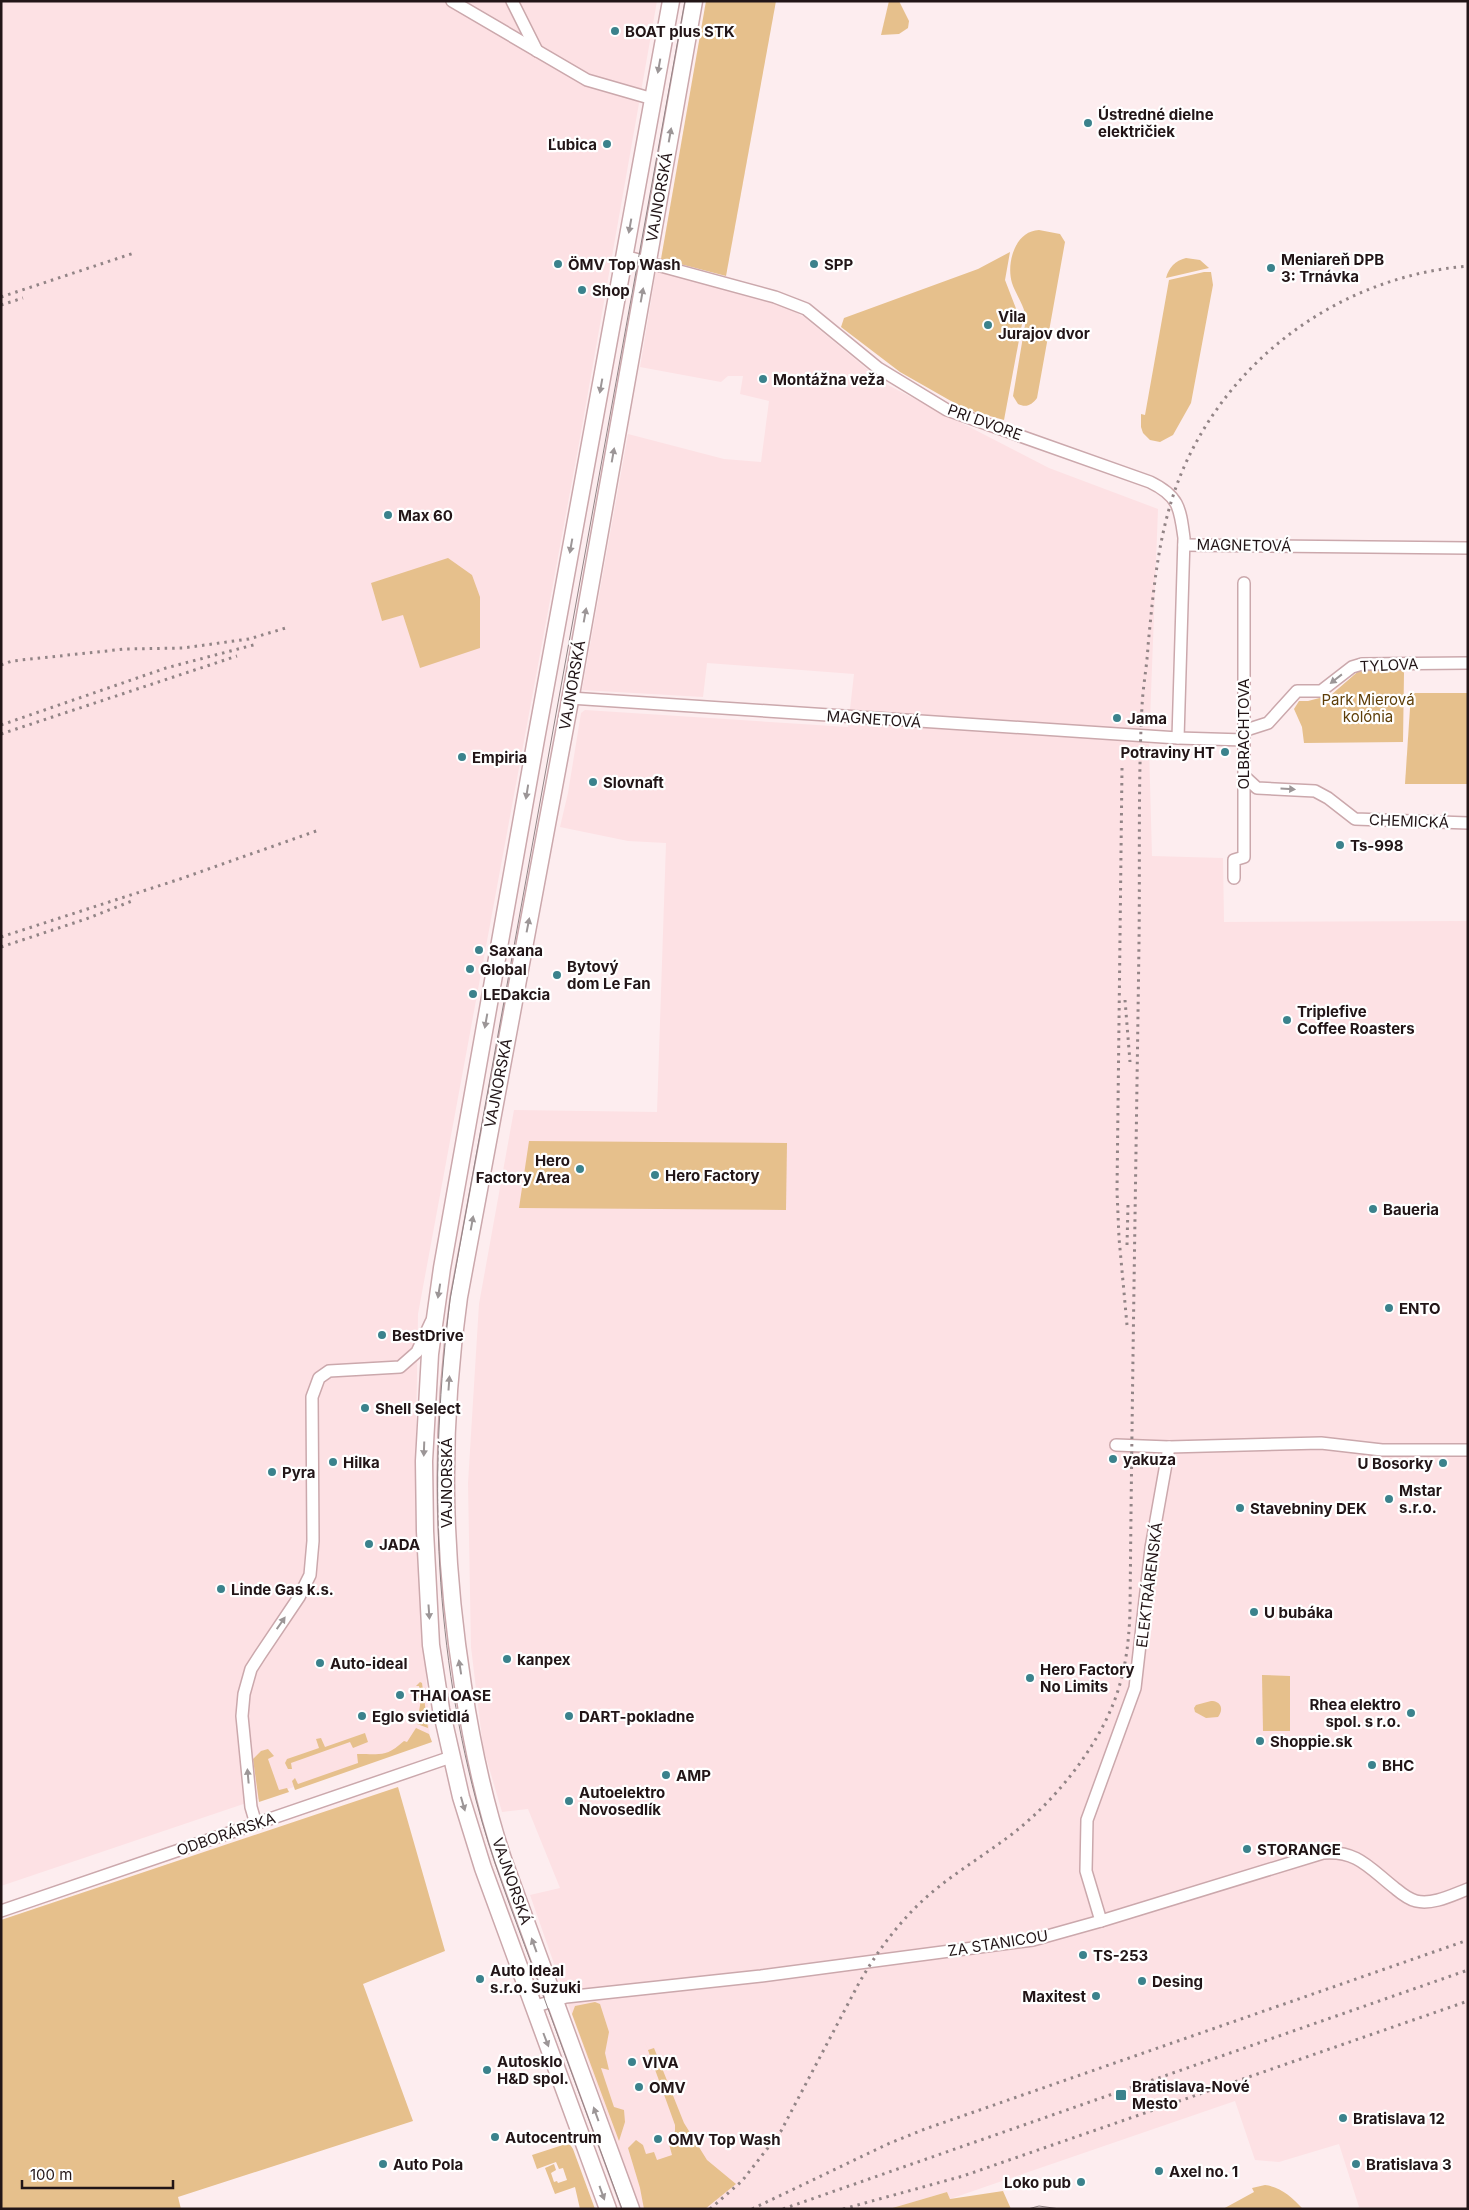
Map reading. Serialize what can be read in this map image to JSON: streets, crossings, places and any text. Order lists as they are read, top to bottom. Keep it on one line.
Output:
{"streets":{"main road":["VAJNORSKÁ"],"street":["PRI DVORE","MAGNETOVÁ","TYLOVA","OLBRACHTOVA","CHEMICKÁ","ELEKTRÁRENSKÁ","ODBORÁRSKA","ZA STANICOU"]},"crossings":[["VAJNORSKÁ","PRI DVORE"],["VAJNORSKÁ","MAGNETOVÁ"],["VAJNORSKÁ","ODBORÁRSKA"],["VAJNORSKÁ","ZA STANICOU"],["PRI DVORE","MAGNETOVÁ"],["MAGNETOVÁ","TYLOVA"],["MAGNETOVÁ","OLBRACHTOVA"],["TYLOVA","OLBRACHTOVA"],["OLBRACHTOVA","CHEMICKÁ"],["ELEKTRÁRENSKÁ","ZA STANICOU"]],"one_way":["TYLOVA","CHEMICKÁ"],"parks":["Park Mierová kolónia"],"places":{"other":["BOAT plus STK","Ústredné dielne električiek","Ľubica","ÖMV Top Wash","SPP","Meniareň DPB 3: Trnávka","Shop","Vila Jurajov dvor","Montážna veža","Max 60","Jama","Potraviny HT","Empiria","Slovnaft","Ts-998","Saxana","Global","Bytový dom Le Fan","LEDakcia","Triplefive Coffee Roasters","Hero Factory Area","Hero Factory","Baueria","ENTO","BestDrive","Shell Select","yakuza","Hilka","U Bosorky","Pyra","Mstar s.r.o.","Stavebniny DEK","JADA","Linde Gas k.s.","U bubáka","kanpex","Auto-ideal","Hero Factory No Limits","THAI OASE","Rhea elektro spol. s r.o.","Eglo svietidlá","DART-pokladne","Shoppie.sk","BHC","AMP","Autoelektro Novosedlík","STORANGE","TS-253","Auto Ideal s.r.o. Suzuki","Desing","Maxitest","VIVA","Autosklo H&D spol.","OMV","Bratislava 12","Autocentrum","OMV Top Wash","Auto Pola","Bratislava 3","Axel no. 1","Loko pub"],"transit":["Bratislava-Nové Mesto"]},"scale_bar":"100 m"}
